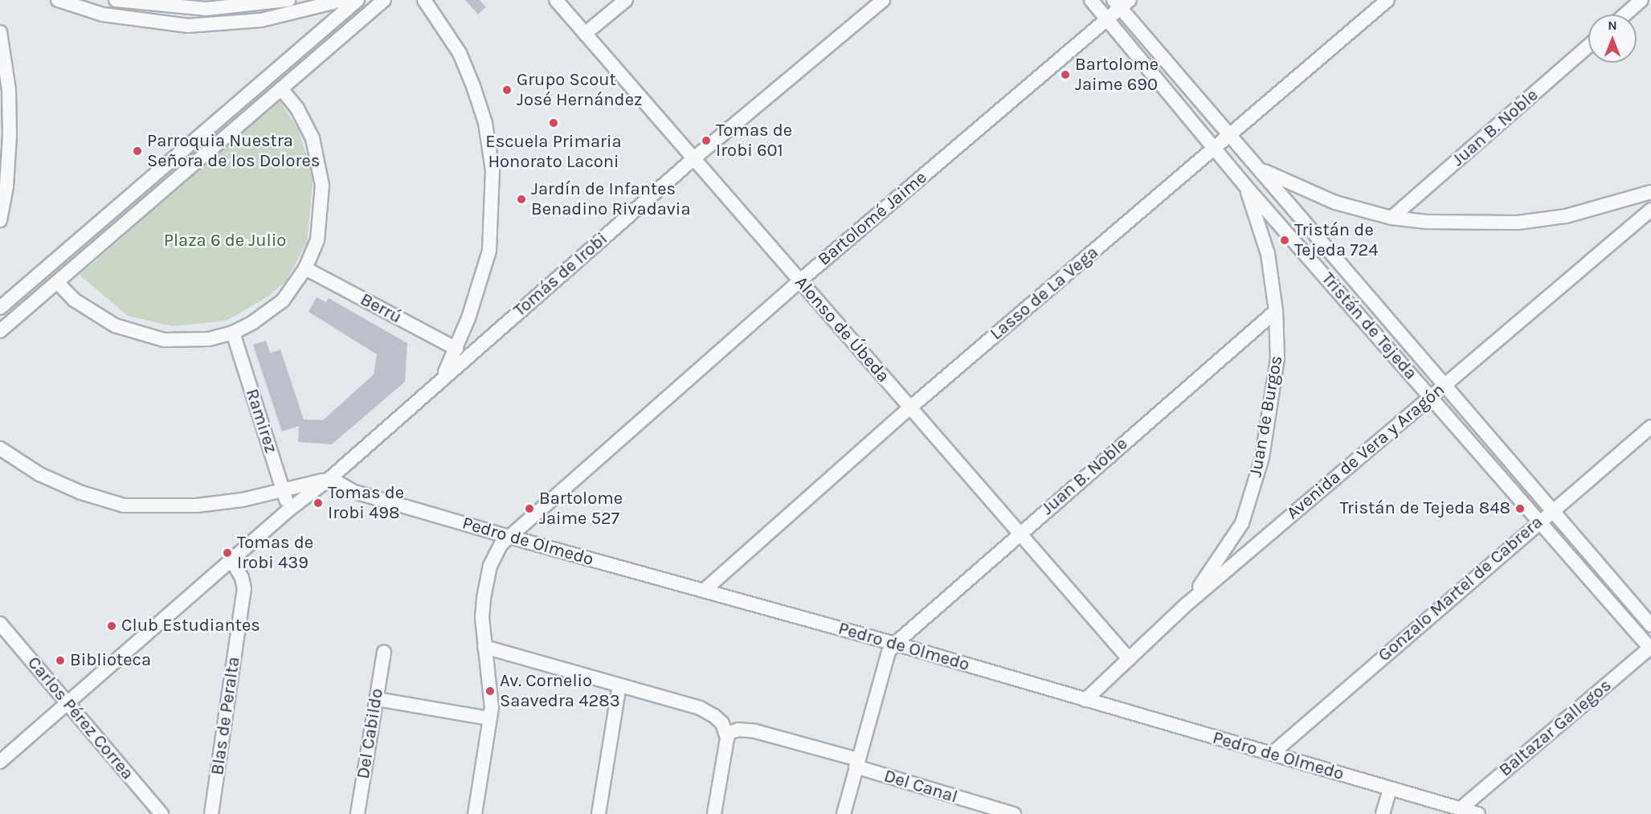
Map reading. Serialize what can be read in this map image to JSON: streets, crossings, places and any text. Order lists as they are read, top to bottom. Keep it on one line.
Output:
{"streets":{"street":["Juan B. Noble","Bartolomé Jaime","Tomás de Irobi","Lasso de La Vega","Berrú","Tristán de Tejeda","Alonso de Úbeda","Juan de Burgos","Ramirez","Avenida de Vera y Aragón","Pedro de Olmedo","Gonzalo Martel de Cabrera","Blas de Peralta","Carlos Pérez Correa","Baltazar Gallegos","Del Cabildo","Del Canal"]},"crossings":[["Juan B. Noble","Alonso de Úbeda"],["Juan B. Noble","Juan de Burgos"],["Juan B. Noble","Pedro de Olmedo"],["Bartolomé Jaime","Tristán de Tejeda"],["Bartolomé Jaime","Alonso de Úbeda"],["Bartolomé Jaime","Pedro de Olmedo"],["Tomás de Irobi","Alonso de Úbeda"],["Tomás de Irobi","Ramirez"],["Tomás de Irobi","Pedro de Olmedo"],["Tomás de Irobi","Blas de Peralta"],["Lasso de La Vega","Tristán de Tejeda"],["Lasso de La Vega","Alonso de Úbeda"],["Lasso de La Vega","Pedro de Olmedo"],["Tristán de Tejeda","Juan de Burgos"],["Tristán de Tejeda","Avenida de Vera y Aragón"],["Tristán de Tejeda","Gonzalo Martel de Cabrera"],["Tristán de Tejeda","Baltazar Gallegos"],["Alonso de Úbeda","Avenida de Vera y Aragón"],["Juan de Burgos","Avenida de Vera y Aragón"],["Avenida de Vera y Aragón","Pedro de Olmedo"],["Pedro de Olmedo","Gonzalo Martel de Cabrera"],["Pedro de Olmedo","Baltazar Gallegos"]],"parks":["Plaza 6 de Julio"],"places":["Bartolome Jaime 690","Grupo Scout José Hernández","Escuela Primaria Honorato Laconi","Tomas de Irobi 601","Parroquia Nuestra Señora de los Dolores","Jardín de Infantes Benadino Rivadavia","Tristán de Tejeda 724","Tomas de Irobi 498","Bartolome Jaime 527","Tristán de Tejeda 848","Tomas de Irobi 439","Club Estudiantes","Biblioteca","Av. Cornelio Saavedra 4283"],"north":"top"}
